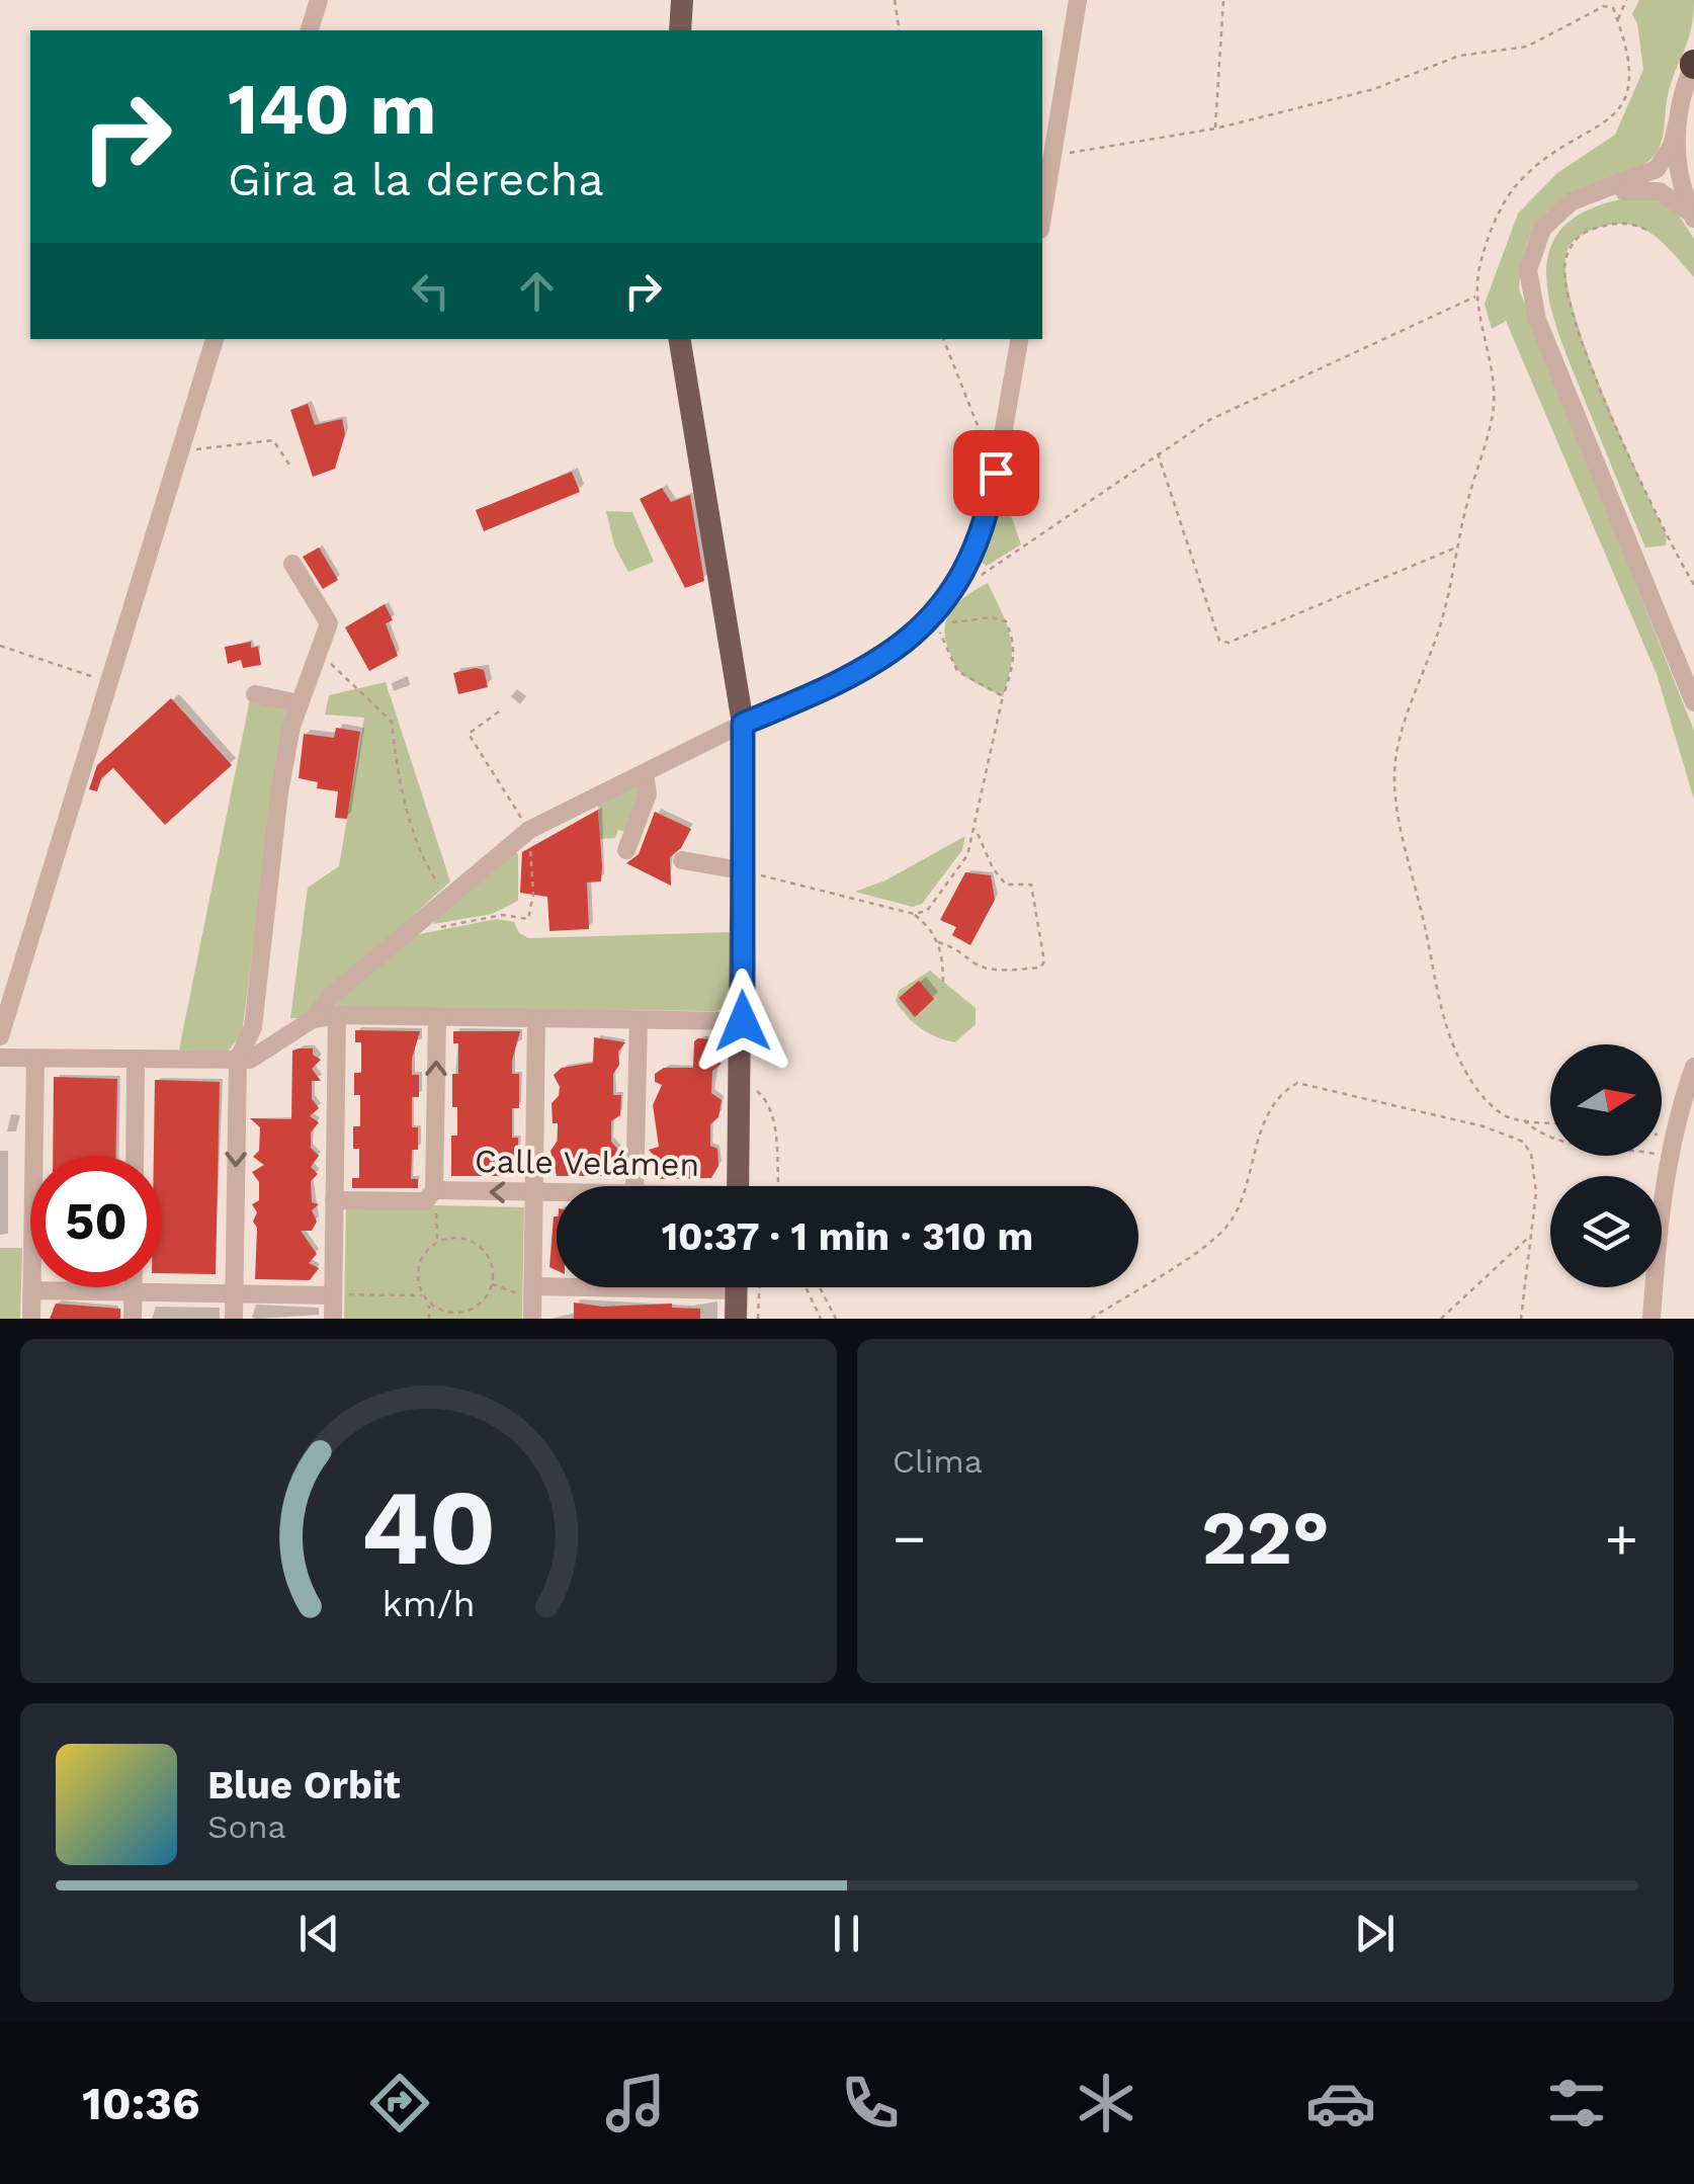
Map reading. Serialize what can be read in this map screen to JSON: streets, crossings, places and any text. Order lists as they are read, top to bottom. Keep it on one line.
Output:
{"streets":{"street":["Calle Velámen"]},"one_way":["Calle Velámen"],"north":"right","page":{"turn":["140 m","Gira a la derecha"],"limit":"50","trip":"10:37 · 1 min · 310 m","tile":"Clima","heat":["−","22°","+"],"song":["Blue Orbit","Sona"],"tabs":"10:36","gauge":["40","km/h"]}}
